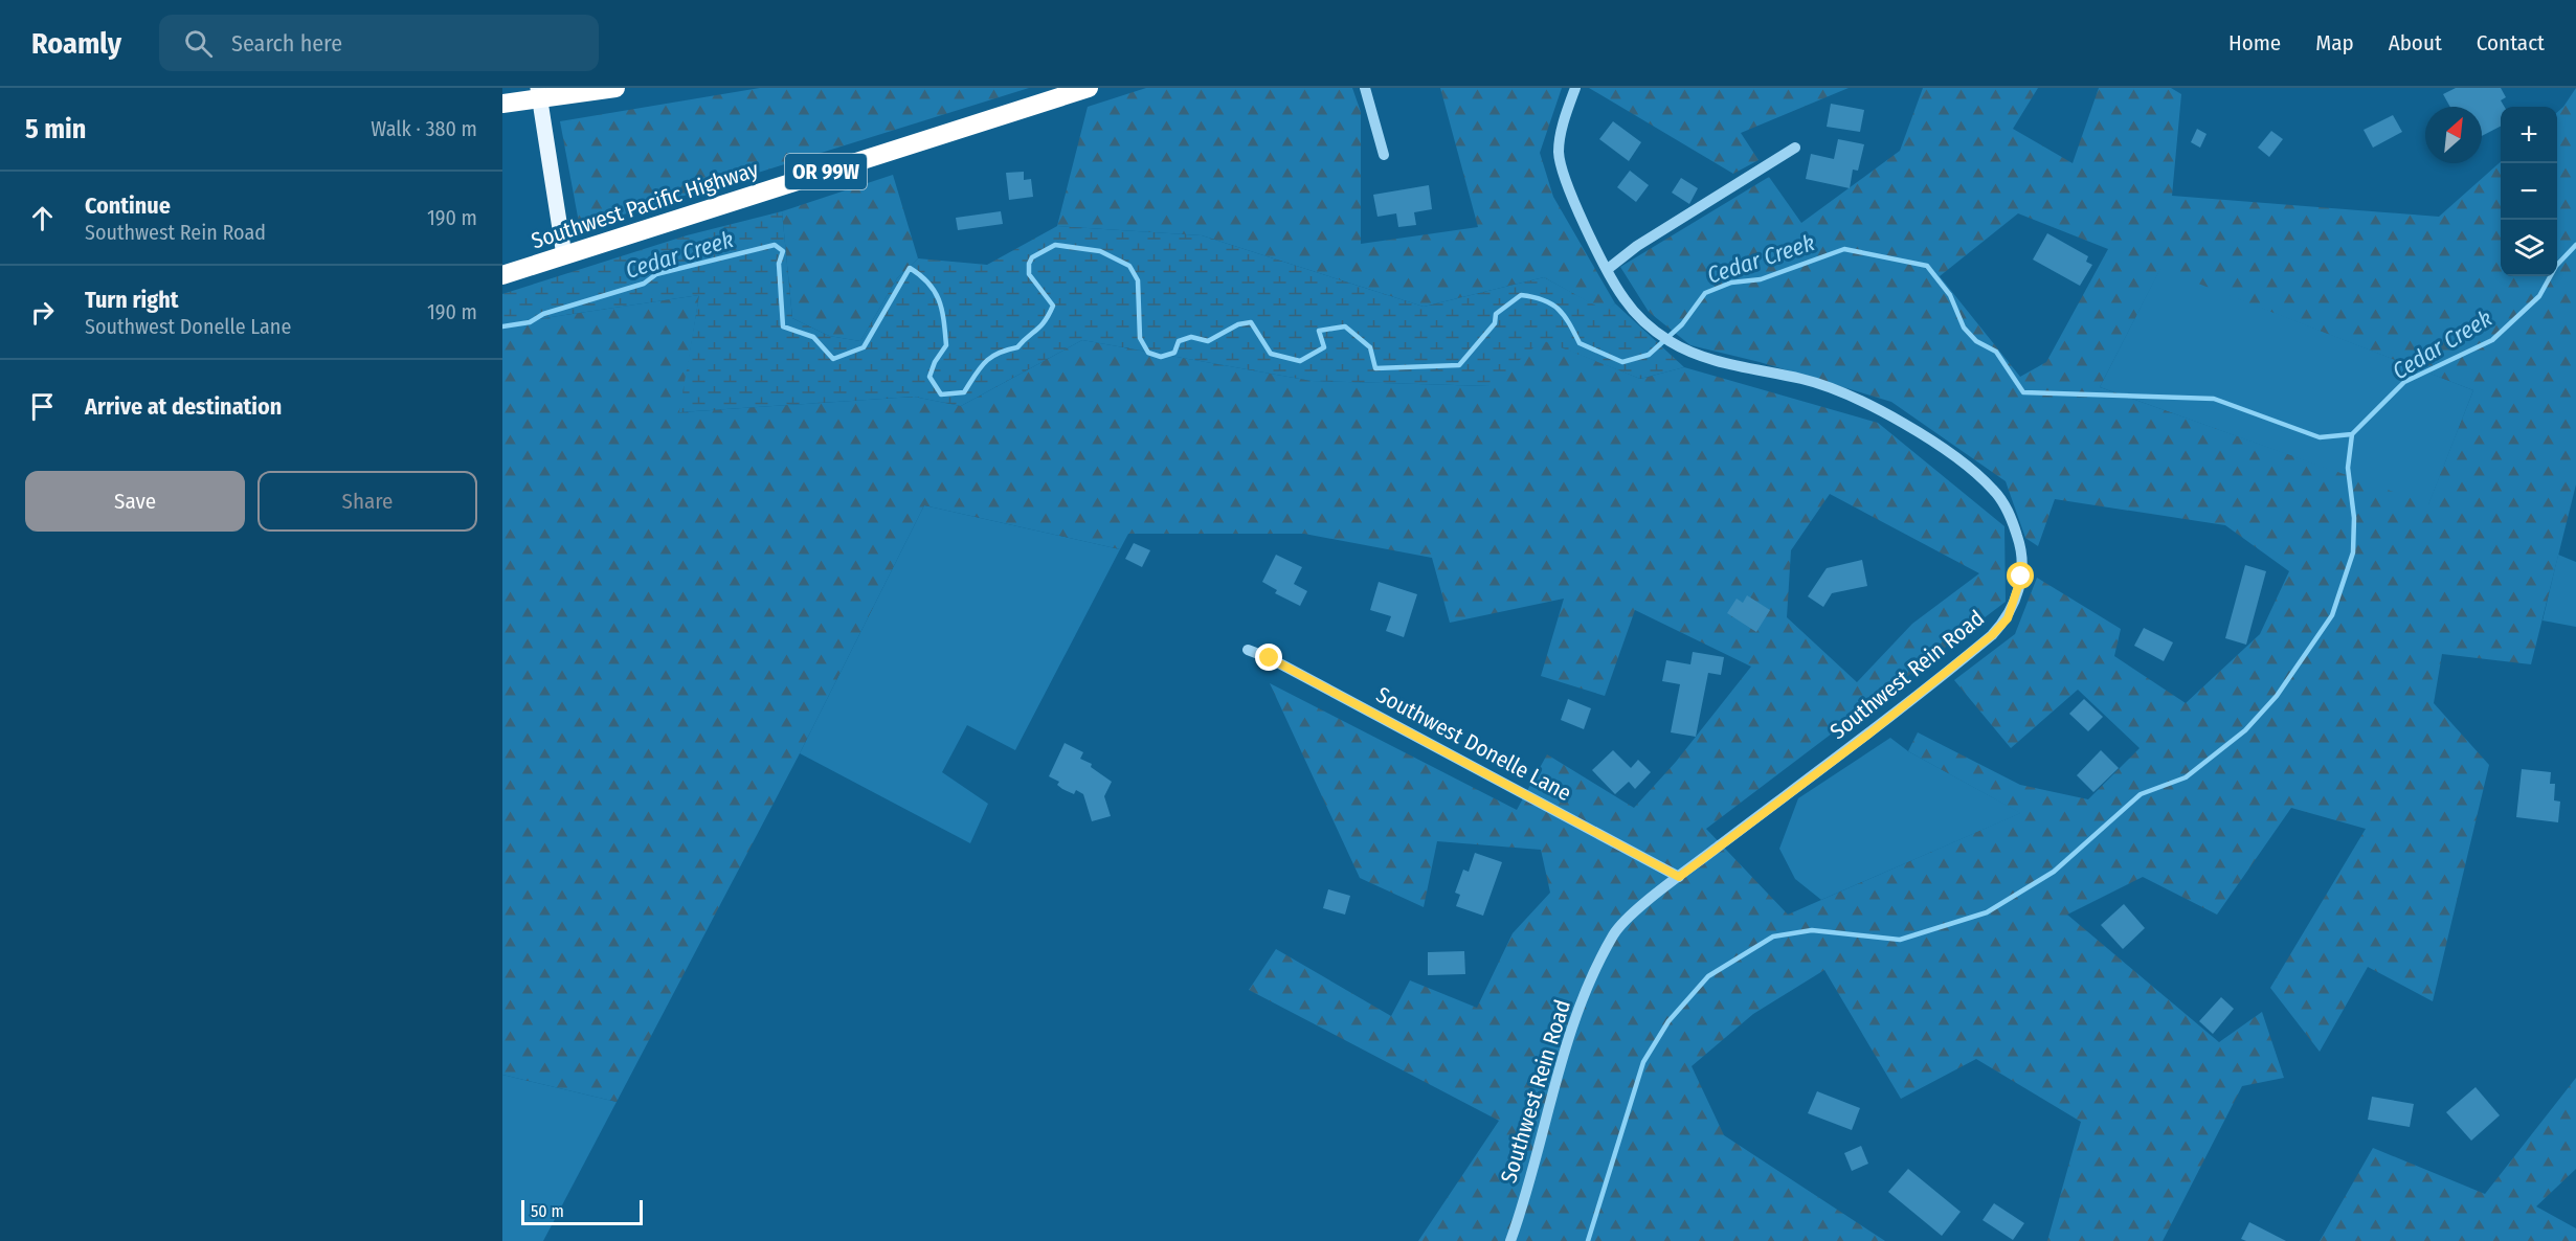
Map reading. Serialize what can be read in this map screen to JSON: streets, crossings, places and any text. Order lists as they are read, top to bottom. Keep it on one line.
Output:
{"streets":{"highway":["OR 99W","Southwest Pacific Highway"],"street":["Southwest Rein Road","Southwest Donelle Lane"]},"crossings":[["Southwest Rein Road","Southwest Donelle Lane"]],"water":["Cedar Creek"],"scale_bar":"50 m","north":"top right","page":{"header":"Roamly","search":"Search here","nav":["Home","Map","About","Contact"],"heading":["5 min","Walk · 380 m"],"map_buttons":["+","−"],"list":[["Continue","Southwest Rein Road","190 m"],["Turn right","Southwest Donelle Lane","190 m"],"Arrive at destination"],"buttons":["Save","Share"],"scale":"50 m"}}
